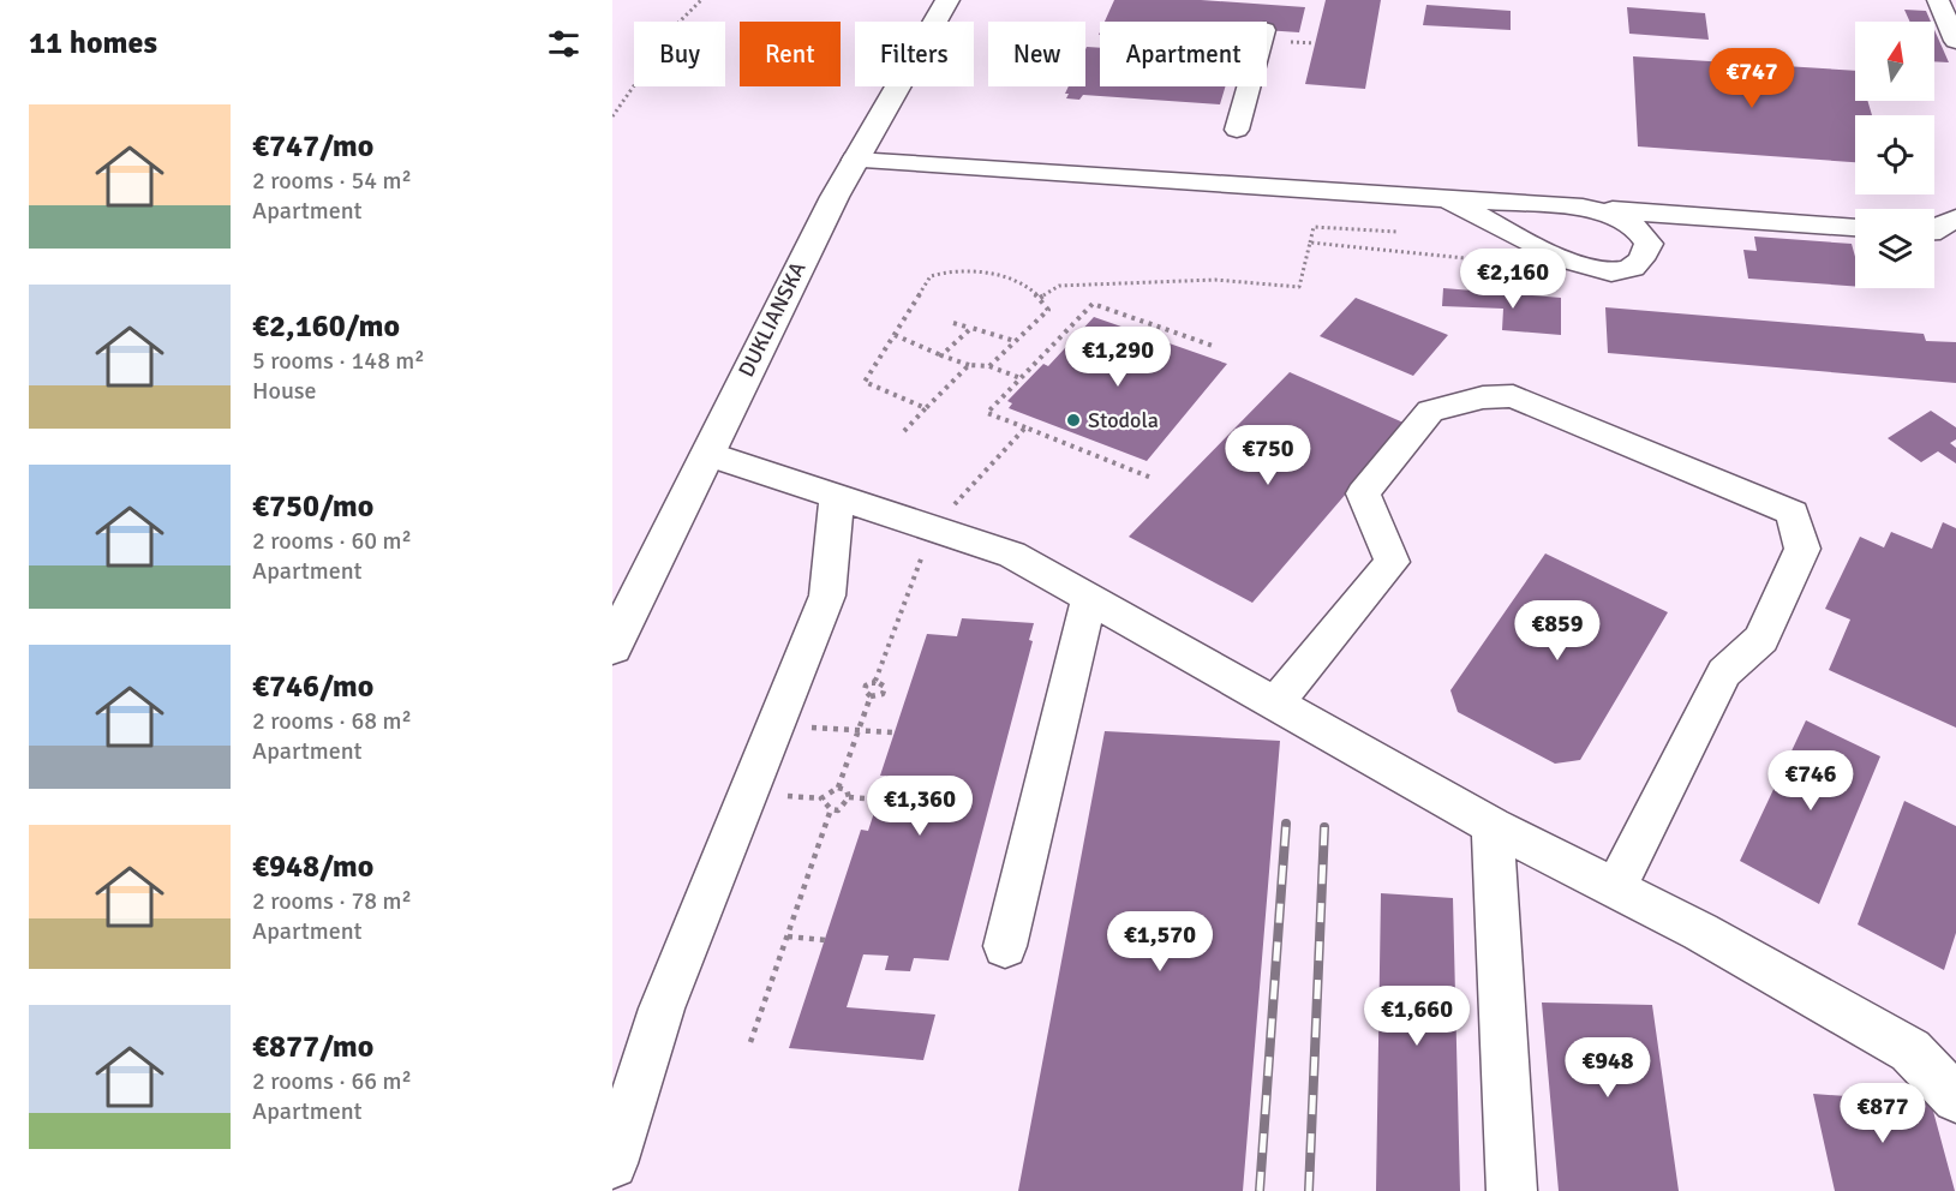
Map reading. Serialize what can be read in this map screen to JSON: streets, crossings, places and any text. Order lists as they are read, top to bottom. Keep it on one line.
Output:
{"streets":{"main road":["DUKLIANSKA"]},"places":["Stodola"],"north":"top","page":{"heading":"11 homes","chip":["Buy","Rent","Filters","New","Apartment"],"price":["€747","€2,160","€1,290","€750","€859","€746","€1,360","€1,570","€1,660","€948","€877"],"list":[{"name":"€747/mo","note":"2 rooms · 54 m² · Apartment"},{"name":"€2,160/mo","note":"5 rooms · 148 m² · House"},{"name":"€750/mo","note":"2 rooms · 60 m² · Apartment"},{"name":"€746/mo","note":"2 rooms · 68 m² · Apartment"},{"name":"€948/mo","note":"2 rooms · 78 m² · Apartment"},{"name":"€877/mo","note":"2 rooms · 66 m² · Apartment"}]}}
